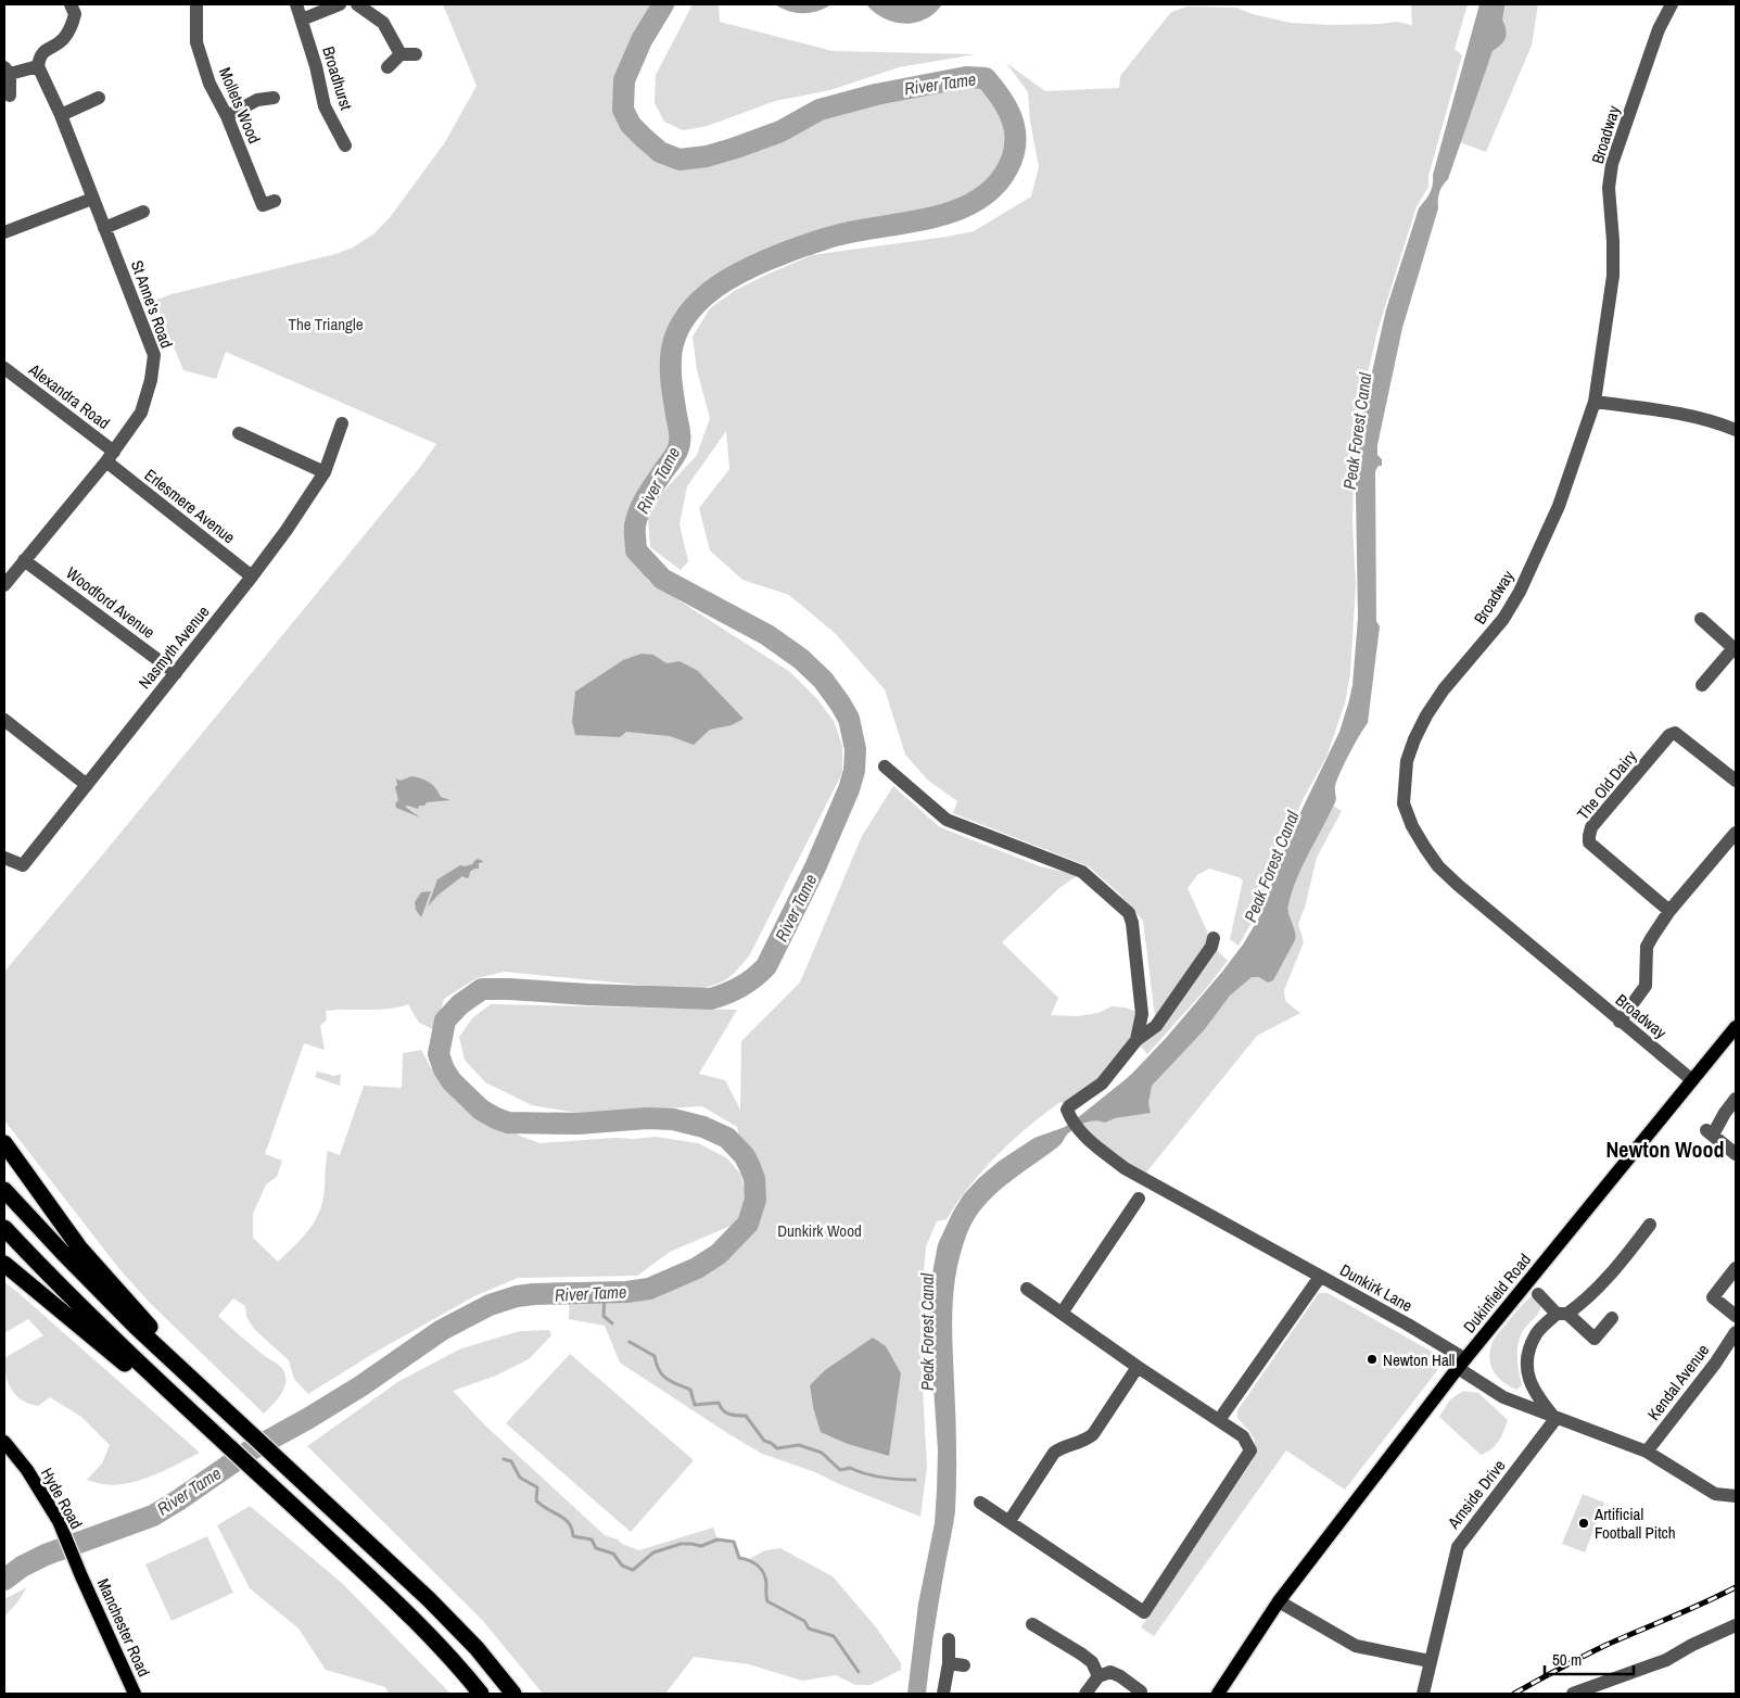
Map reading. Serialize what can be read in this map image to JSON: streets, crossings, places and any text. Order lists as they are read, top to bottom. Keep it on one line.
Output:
{"streets":{"main road":["Dukinfield Road","Hyde Road","Manchester Road"],"street":["Broadhurst","Mollets Wood","Broadway","St Anne's Road","Alexandra Road","Erlesmere Avenue","Woodford Avenue","Nasmyth Avenue","The Old Dairy","Dunkirk Lane","Kendal Avenue","Arnside Drive"]},"crossings":[["Broadway","Dukinfield Road"],["St Anne's Road","Alexandra Road"],["St Anne's Road","Erlesmere Avenue"],["St Anne's Road","Woodford Avenue"],["Alexandra Road","Erlesmere Avenue"],["Erlesmere Avenue","Nasmyth Avenue"],["Woodford Avenue","Nasmyth Avenue"],["Dunkirk Lane","Dukinfield Road"],["Dunkirk Lane","Kendal Avenue"],["Dunkirk Lane","Arnside Drive"],["Hyde Road","Manchester Road"]],"districts":["Newton Wood"],"water":["River Tame","Peak Forest Canal"],"parks":["The Triangle","Dunkirk Wood"],"places":["Newton Hall","Artificial Football Pitch"],"scale_bar":"50 m"}
